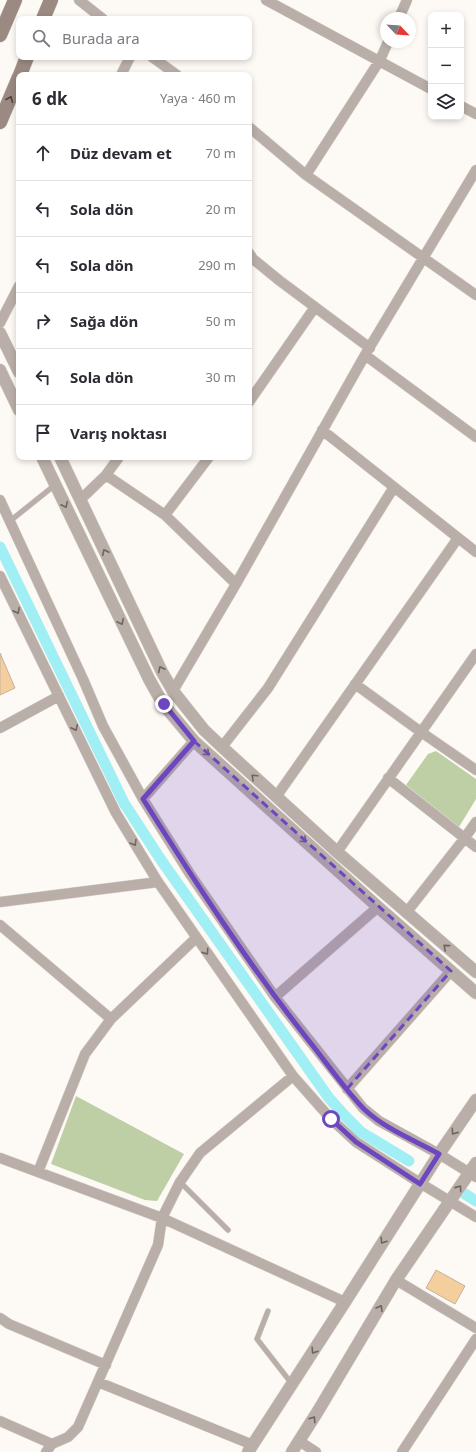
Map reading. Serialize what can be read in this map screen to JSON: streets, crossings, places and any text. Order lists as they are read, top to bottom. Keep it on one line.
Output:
{"north":"bottom right","page":{"map_buttons":["+","−"],"search":"Burada ara","heading":["6 dk","Yaya · 460 m"],"list":[["Düz devam et","70 m"],["Sola dön","20 m"],["Sola dön","290 m"],["Sağa dön","50 m"],["Sola dön","30 m"],"Varış noktası"]}}
